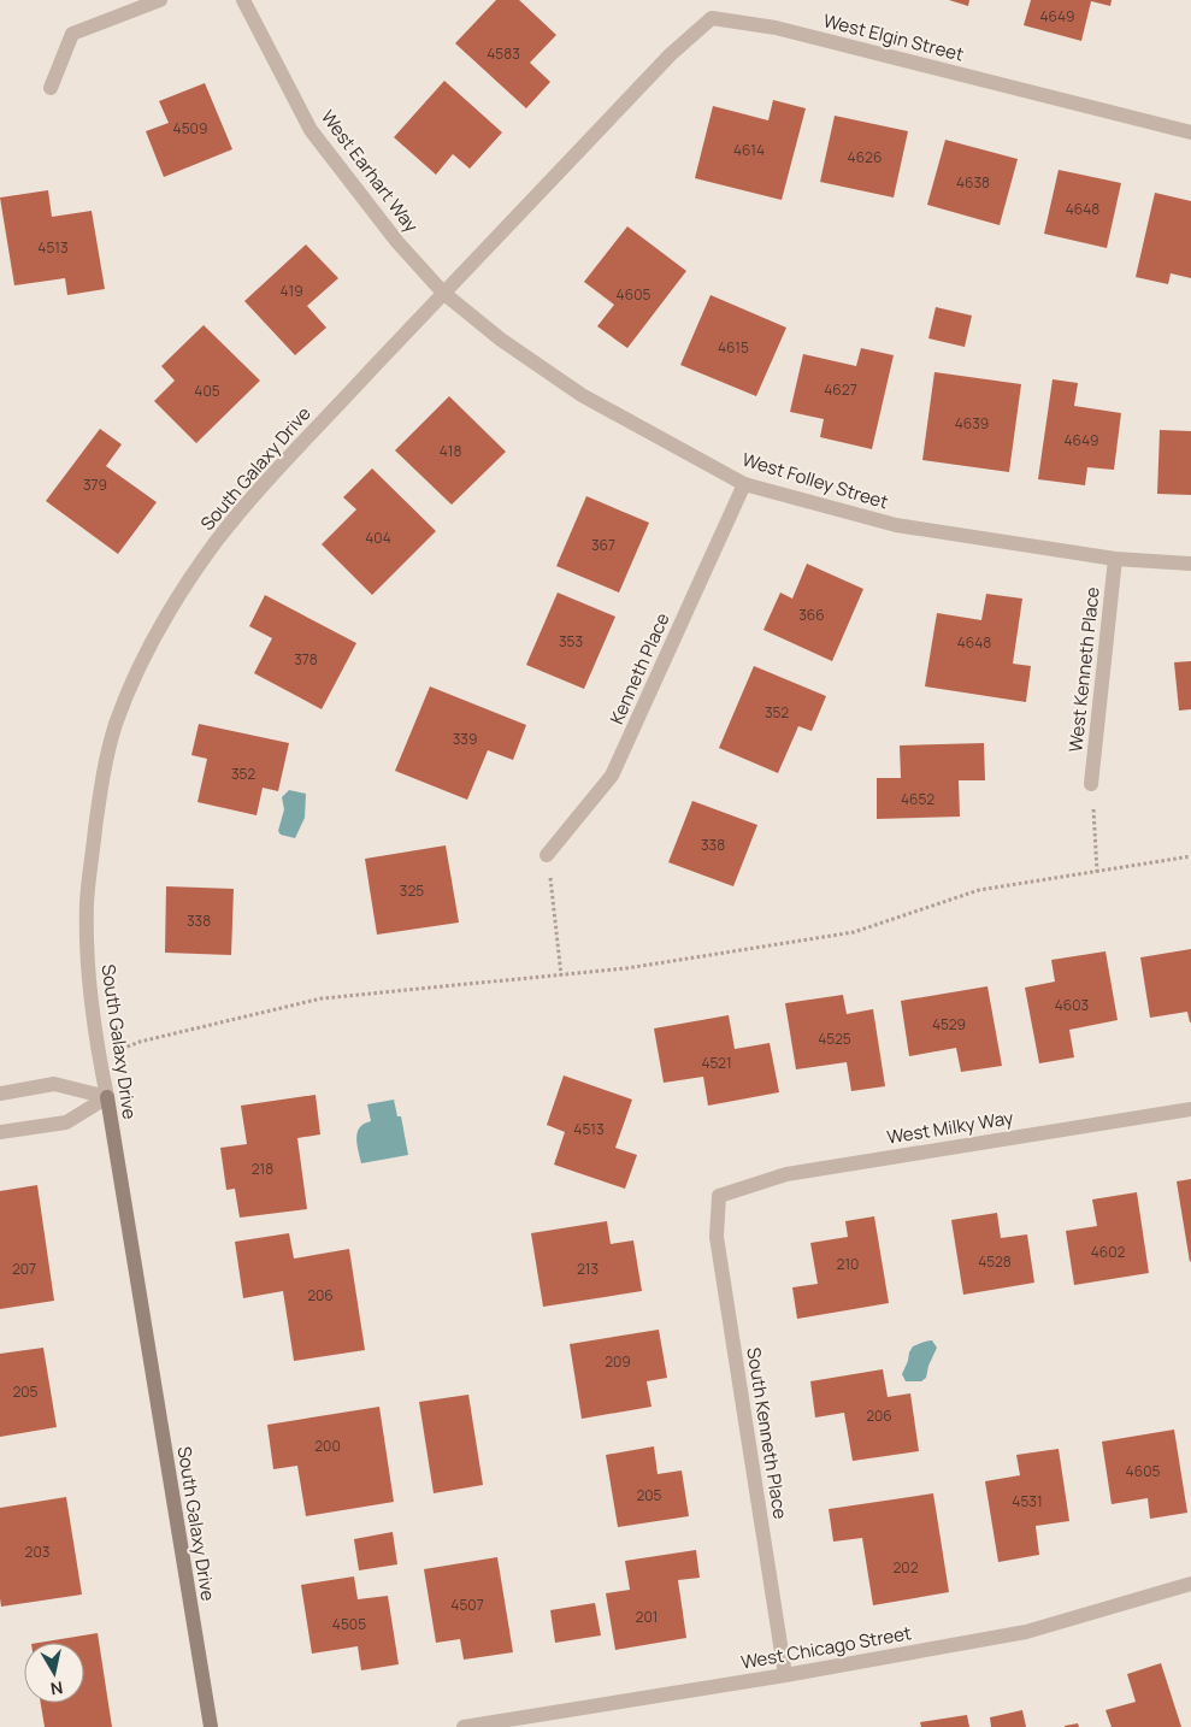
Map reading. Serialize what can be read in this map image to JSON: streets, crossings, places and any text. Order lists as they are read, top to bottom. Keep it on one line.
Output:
{"streets":{"street":["West Elgin Street","West Earhart Way","South Galaxy Drive","West Folley Street","Kenneth Place","West Kenneth Place","West Milky Way","South Kenneth Place","West Chicago Street"]},"crossings":[["West Elgin Street","West Earhart Way"],["West Elgin Street","South Galaxy Drive"],["West Elgin Street","West Folley Street"],["West Earhart Way","South Galaxy Drive"],["West Earhart Way","West Folley Street"],["South Galaxy Drive","West Folley Street"],["West Folley Street","Kenneth Place"],["West Folley Street","West Kenneth Place"],["West Milky Way","South Kenneth Place"],["South Kenneth Place","West Chicago Street"]],"house_numbers":["4649","4583","4509","4614","4626","4638","4648","4513","419","4605","4615","4627","405","4639","4649","418","379","404","367","366","353","4648","378","352","339","352","4652","338","325","338","4603","4529","4525","4521","4513","218","4602","4528","210","207","213","206","209","205","206","200","4605","205","4531","203","202","4507","201","4505"],"north":"bottom"}
